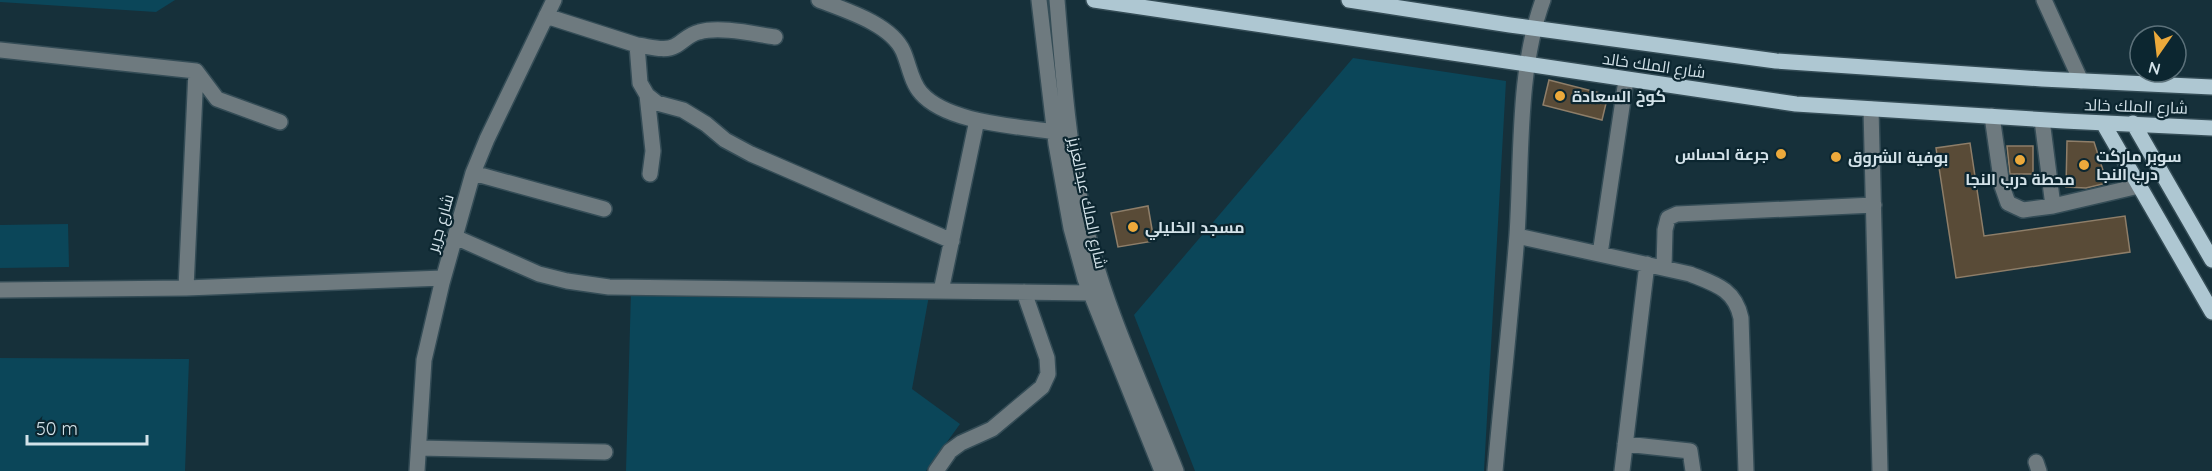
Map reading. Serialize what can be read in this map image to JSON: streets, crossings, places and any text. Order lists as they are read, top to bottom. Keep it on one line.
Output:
{"streets":{"main road":["شارع الملك خالد"],"street":["شارع الملك عبدالعزيز","شارع جرير"]},"places":["كوخ السعادة","جرعة احساس","بوفية الشروق","محطة درب النجا","سوبر ماركت درب النجا","مسجد الخليلي"],"scale_bar":"50 m","north":"bottom"}
